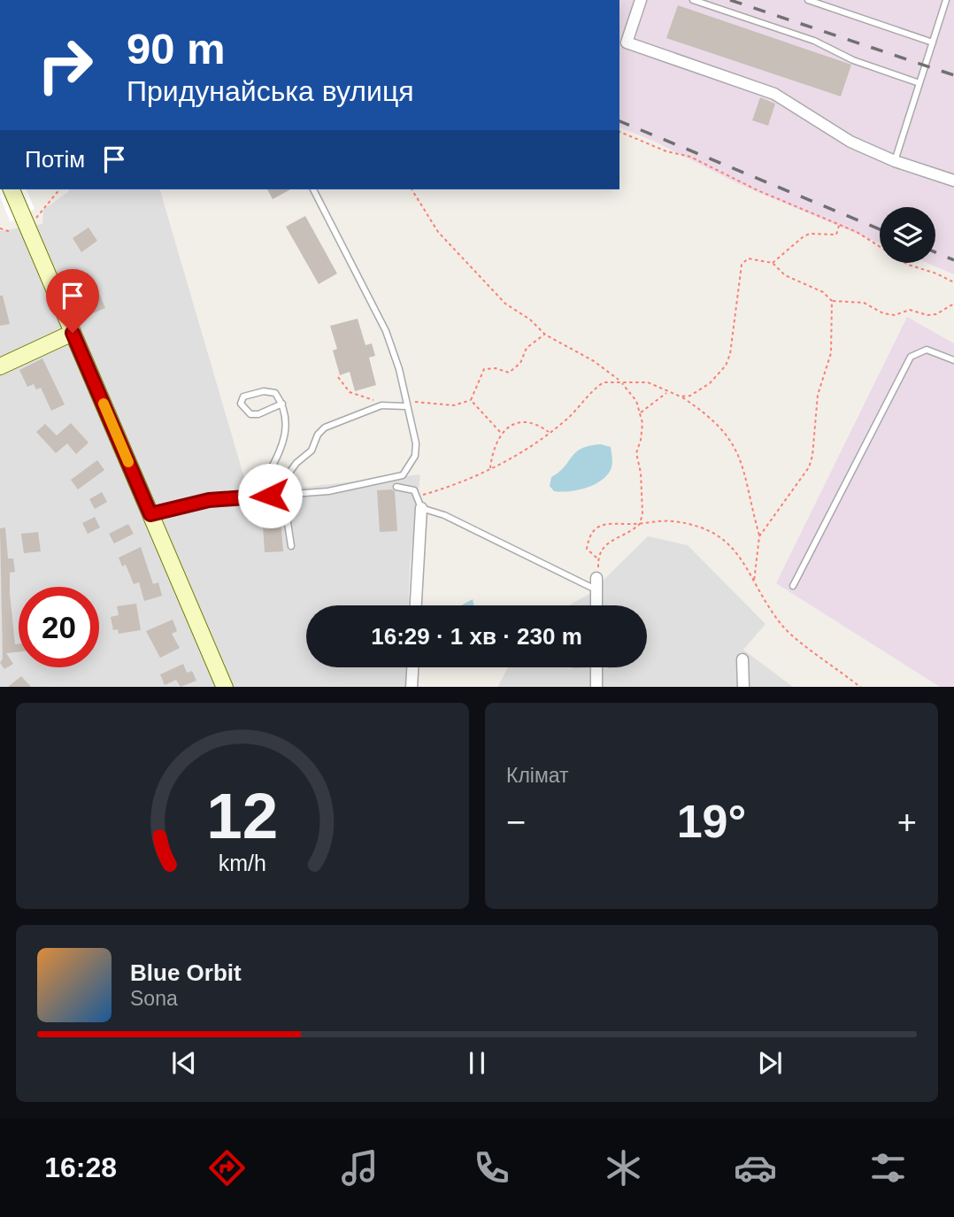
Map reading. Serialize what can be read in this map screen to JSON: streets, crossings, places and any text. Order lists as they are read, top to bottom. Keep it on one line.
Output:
{"page":{"turn":["90 m","Придунайська вулиця"],"then":"Потім","limit":"20","trip":"16:29 · 1 хв · 230 m","tile":"Клімат","heat":["−","19°","+"],"song":["Blue Orbit","Sona"],"tabs":"16:28","gauge":["12","km/h"]}}
